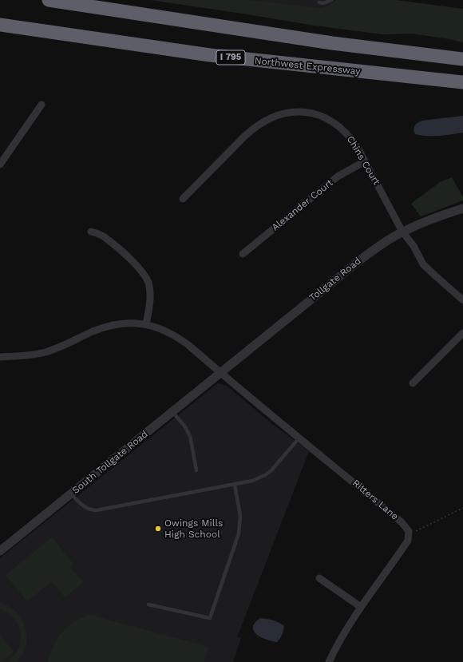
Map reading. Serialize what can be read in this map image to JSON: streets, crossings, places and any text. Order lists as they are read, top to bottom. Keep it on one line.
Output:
{"streets":{"highway":["I 795","Northwest Expressway"],"street":["Chins Court","Alexander Court","Tollgate Road","South Tollgate Road","Ritters Lane"]},"crossings":[["Chins Court","Alexander Court"],["Chins Court","Tollgate Road"],["Tollgate Road","South Tollgate Road"],["Tollgate Road","Ritters Lane"],["South Tollgate Road","Ritters Lane"]],"places":["Owings Mills High School"]}
